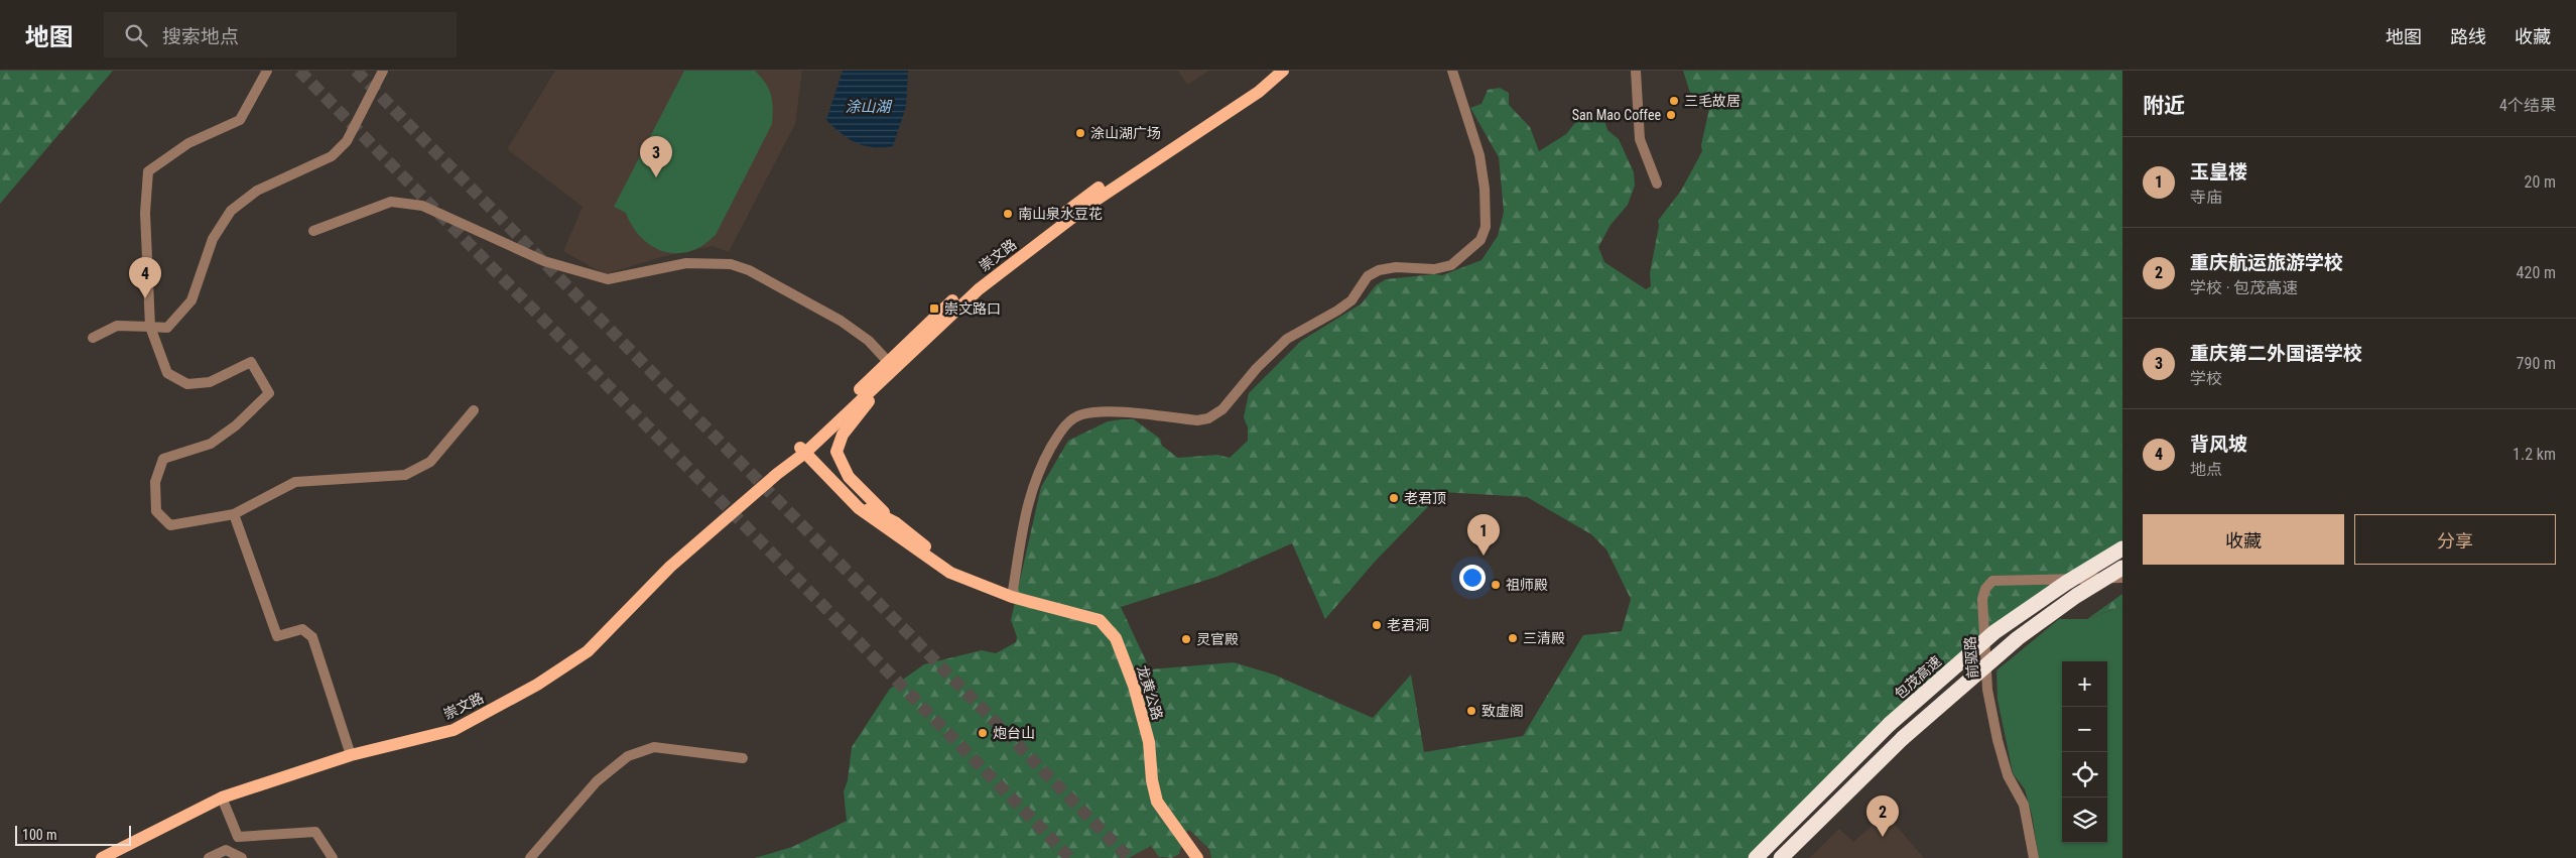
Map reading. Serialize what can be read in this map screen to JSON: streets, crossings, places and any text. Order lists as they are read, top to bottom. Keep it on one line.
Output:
{"streets":{"highway":["包茂高速"],"main road":["崇文路","龙黄公路"],"street":["前驱路"]},"crossings":[["崇文路","龙黄公路"]],"water":["涂山湖"],"places":{"other":["三毛故居","San Mao Coffee","涂山湖广场","南山泉水豆花","老君顶","祖师殿","老君洞","三清殿","灵官殿","致虚阁","炮台山"],"transit":["崇文路口"]},"scale_bar":"100 m","page":{"header":"地图","search":"搜索地点","nav":["地图","路线","收藏"],"heading":["附近","4个结果"],"pins":["3","4","1","2"],"list":[{"mark":"1","name":"玉皇楼","note":"寺庙","value":"20 m"},{"mark":"2","name":"重庆航运旅游学校","note":"学校 · 包茂高速","value":"420 m"},{"mark":"3","name":"重庆第二外国语学校","note":"学校","value":"790 m"},{"mark":"4","name":"背风坡","note":"地点","value":"1.2 km"}],"buttons":["收藏","分享"],"map_buttons":["+","−"],"scale":"100 m"}}
